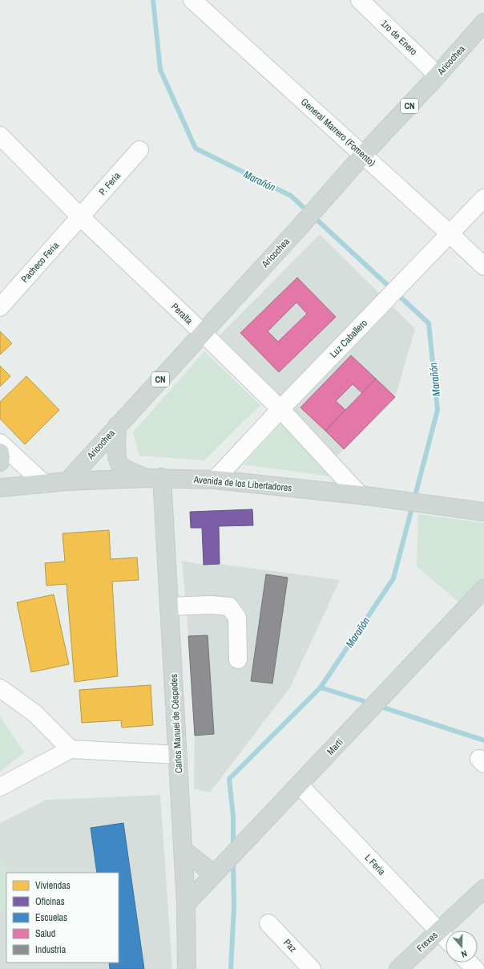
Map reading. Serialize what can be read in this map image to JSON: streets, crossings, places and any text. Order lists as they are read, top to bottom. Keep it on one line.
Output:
{"streets":{"main road":["Aricochea","CN","Avenida de los Libertadores","Carlos Manuel de Céspedes","Martí","Frexes"],"street":["1ro de Enero","General Marrero (Fomento)","P. Feria","Pacheco Feria","Peralta","Luz Caballero","L Feria","Paz"]},"crossings":[["1ro de Enero","Aricochea"],["Aricochea","General Marrero (Fomento)"],["Aricochea","Peralta"],["Aricochea","Avenida de los Libertadores"],["General Marrero (Fomento)","Luz Caballero"],["P. Feria","Pacheco Feria"],["P. Feria","Peralta"],["Pacheco Feria","Peralta"],["Peralta","Luz Caballero"],["Peralta","Avenida de los Libertadores"],["Luz Caballero","Avenida de los Libertadores"],["Avenida de los Libertadores","Carlos Manuel de Céspedes"],["Carlos Manuel de Céspedes","Martí"],["Martí","L Feria"],["L Feria","Frexes"]],"water":["Marañón"],"legend":["Viviendas","Oficinas","Escuelas","Salud","Industria"],"north":"bottom"}
